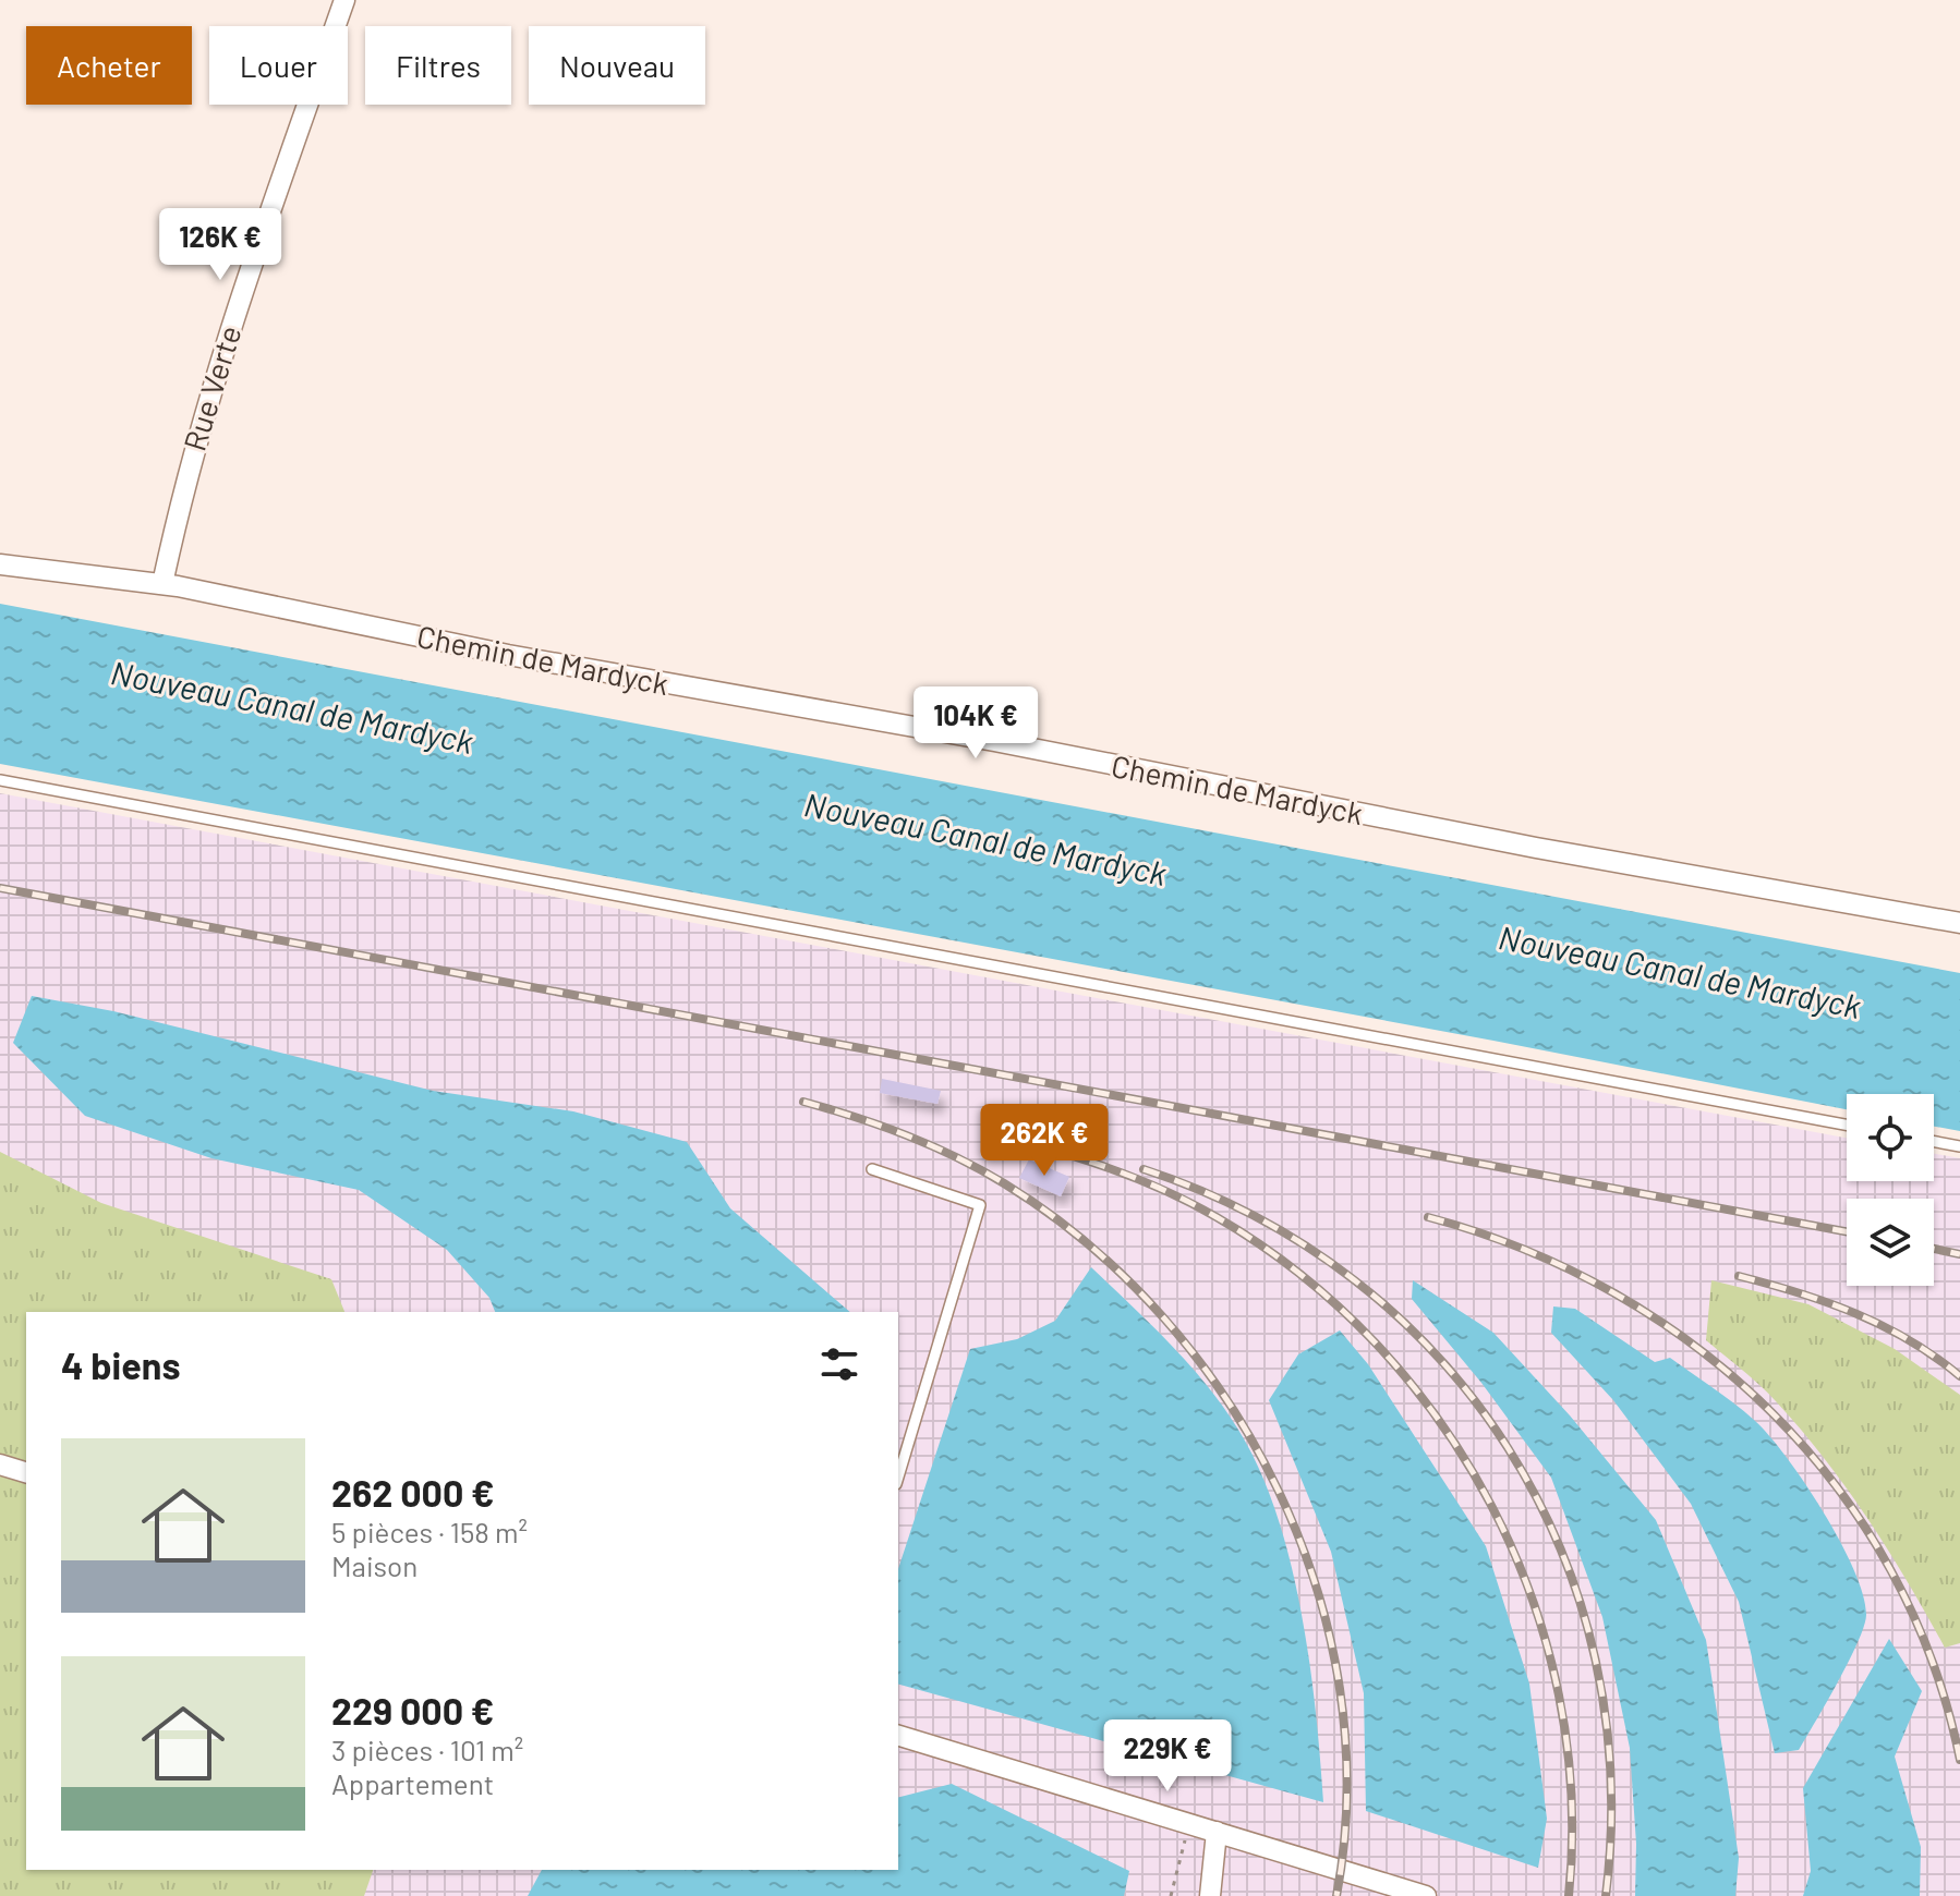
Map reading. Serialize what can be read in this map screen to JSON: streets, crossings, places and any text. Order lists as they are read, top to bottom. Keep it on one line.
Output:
{"streets":{"street":["Rue Verte","Chemin de Mardyck"]},"crossings":[["Rue Verte","Chemin de Mardyck"]],"water":["Nouveau Canal de Mardyck"],"page":{"chip":["Acheter","Louer","Filtres","Nouveau"],"price":["126K €","104K €","262K €","229K €"],"heading":"4 biens","list":[{"name":"262 000 €","note":"5 pièces · 158 m² · Maison"},{"name":"229 000 €","note":"3 pièces · 101 m² · Appartement"}]}}
